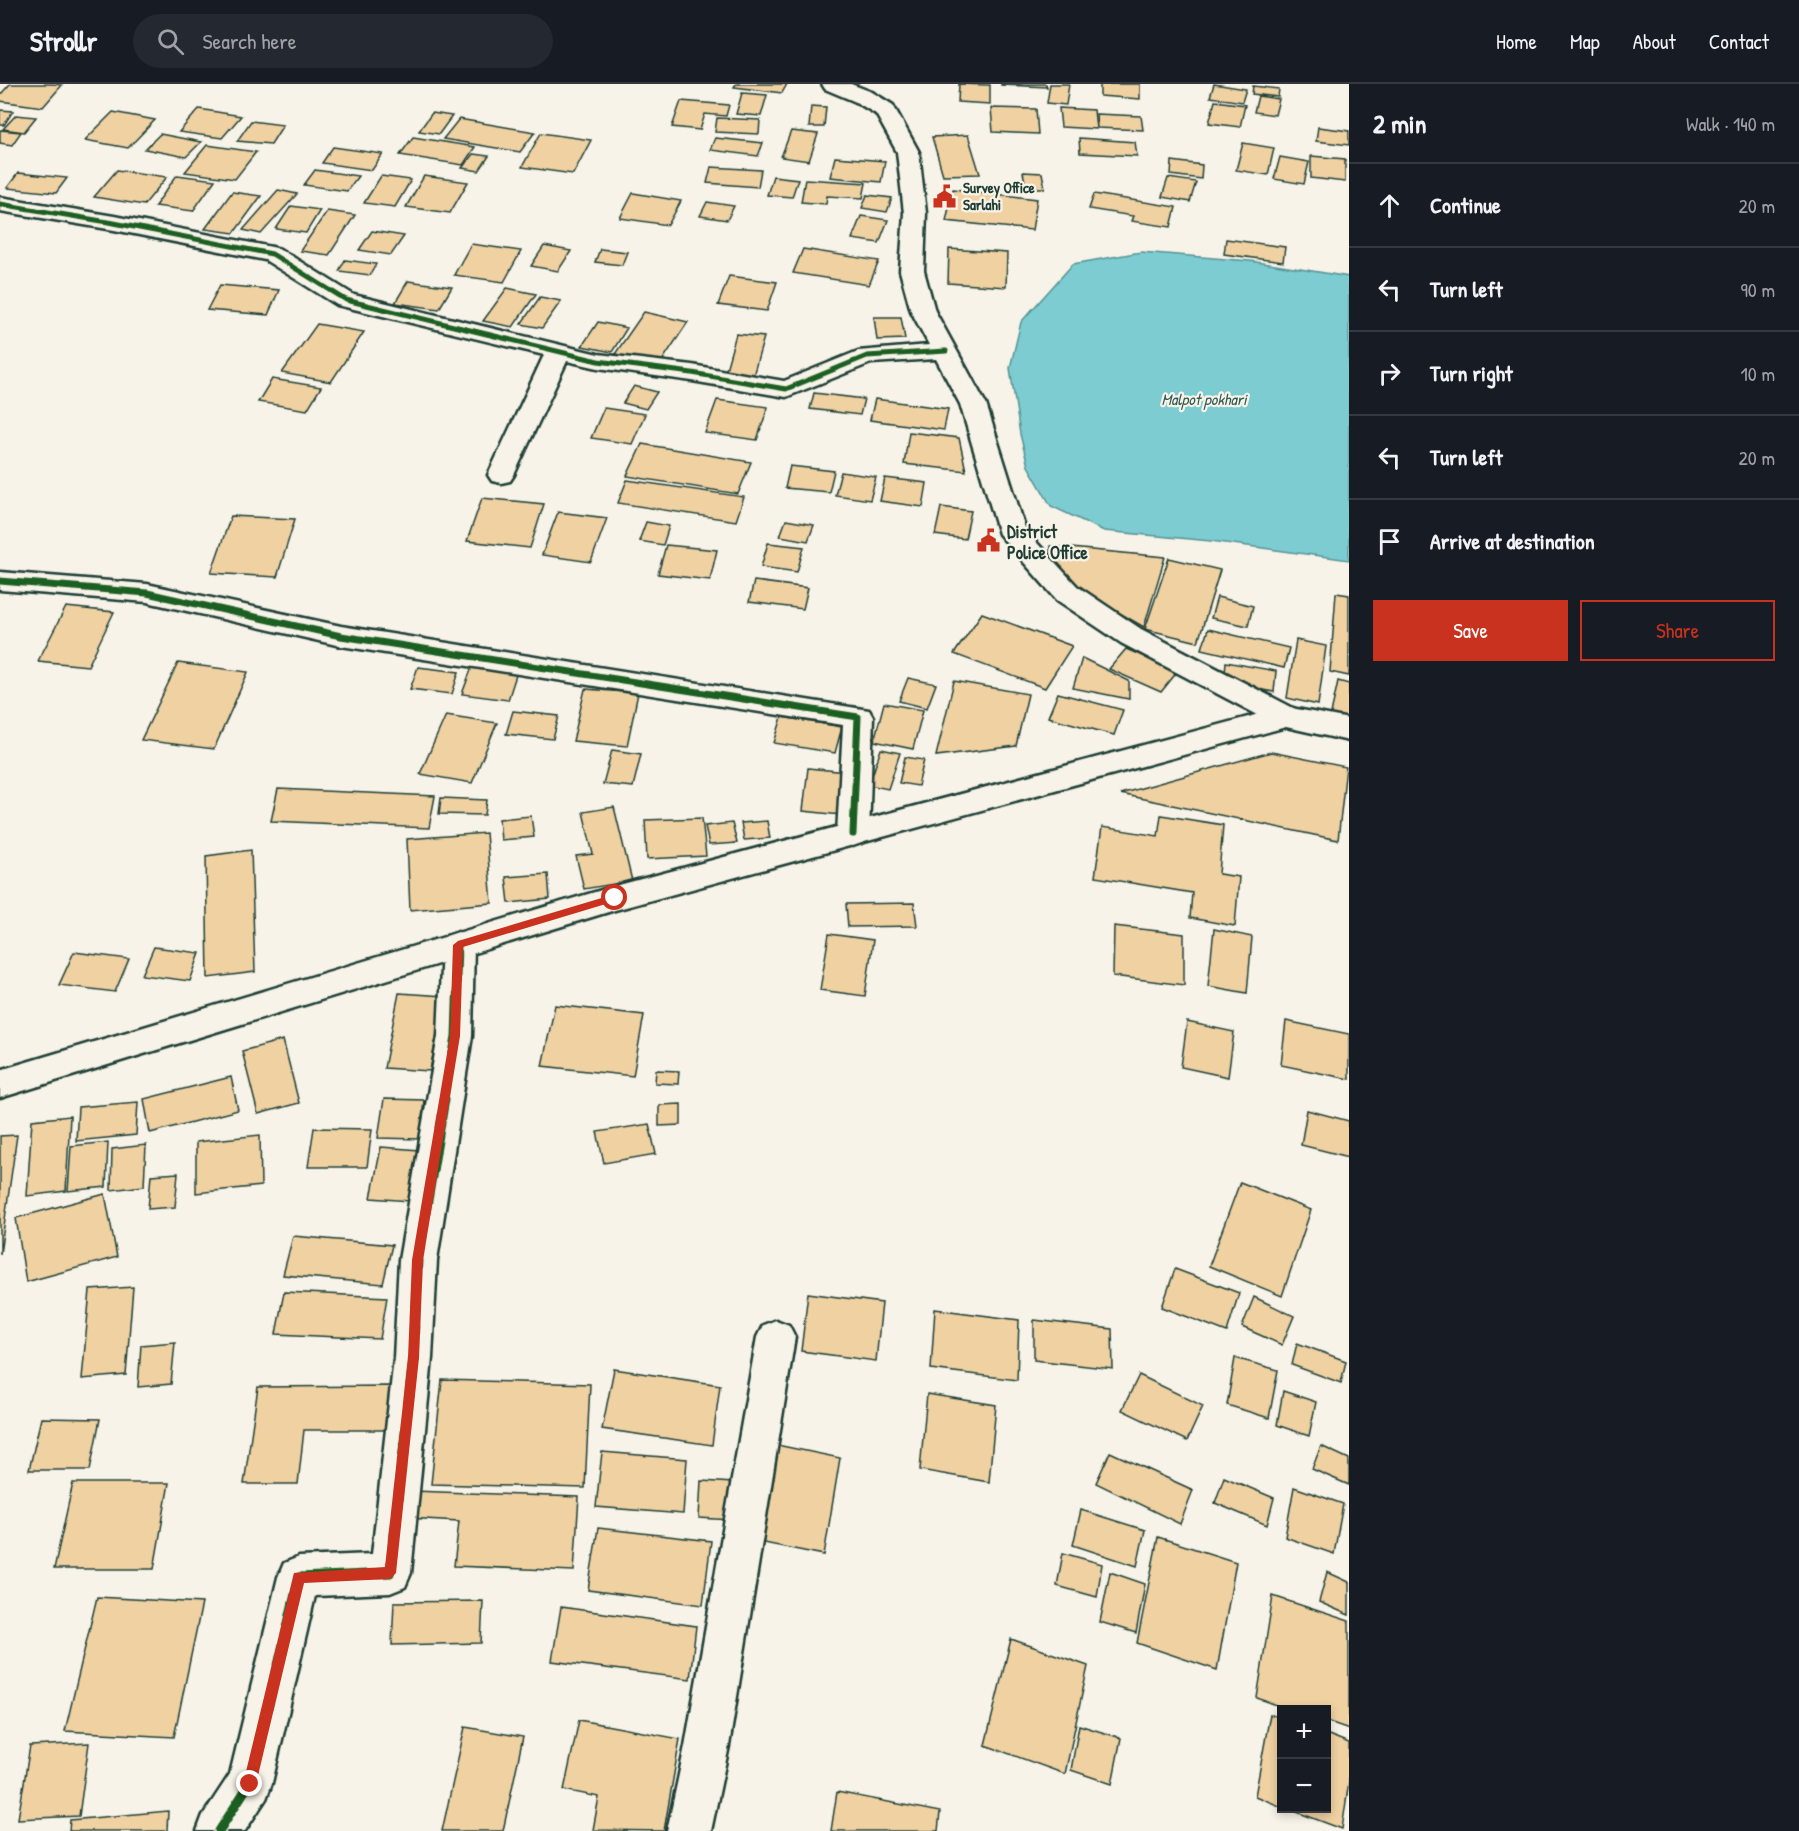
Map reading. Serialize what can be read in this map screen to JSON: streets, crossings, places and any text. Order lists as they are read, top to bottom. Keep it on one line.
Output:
{"water":["Malpot pokhari"],"places":{"public building":["Survey Office Sarlahi","District Police Office"]},"page":{"header":"Strollr","search":"Search here","nav":["Home","Map","About","Contact"],"heading":["2 min","Walk · 140 m"],"list":[["Continue","20 m"],["Turn left","90 m"],["Turn right","10 m"],["Turn left","20 m"],"Arrive at destination"],"buttons":["Save","Share"],"map_buttons":["+","−"]}}
